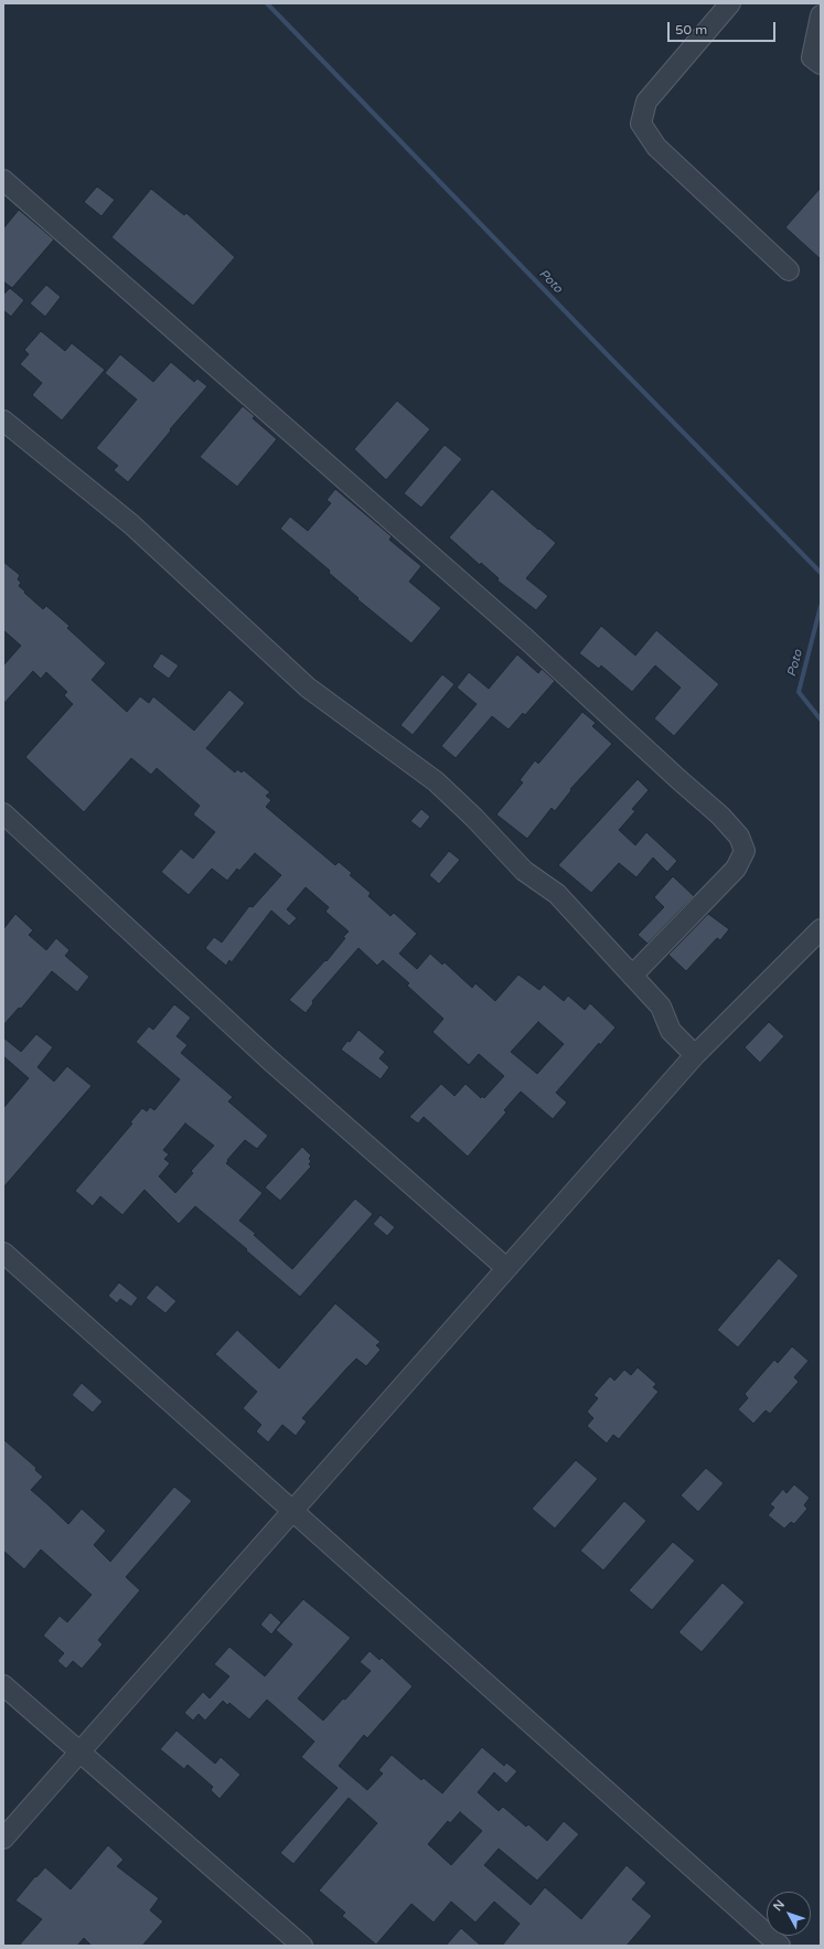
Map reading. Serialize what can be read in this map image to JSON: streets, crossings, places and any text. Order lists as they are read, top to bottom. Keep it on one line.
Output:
{"water":["Poto"],"scale_bar":"50 m","north":"top left"}
